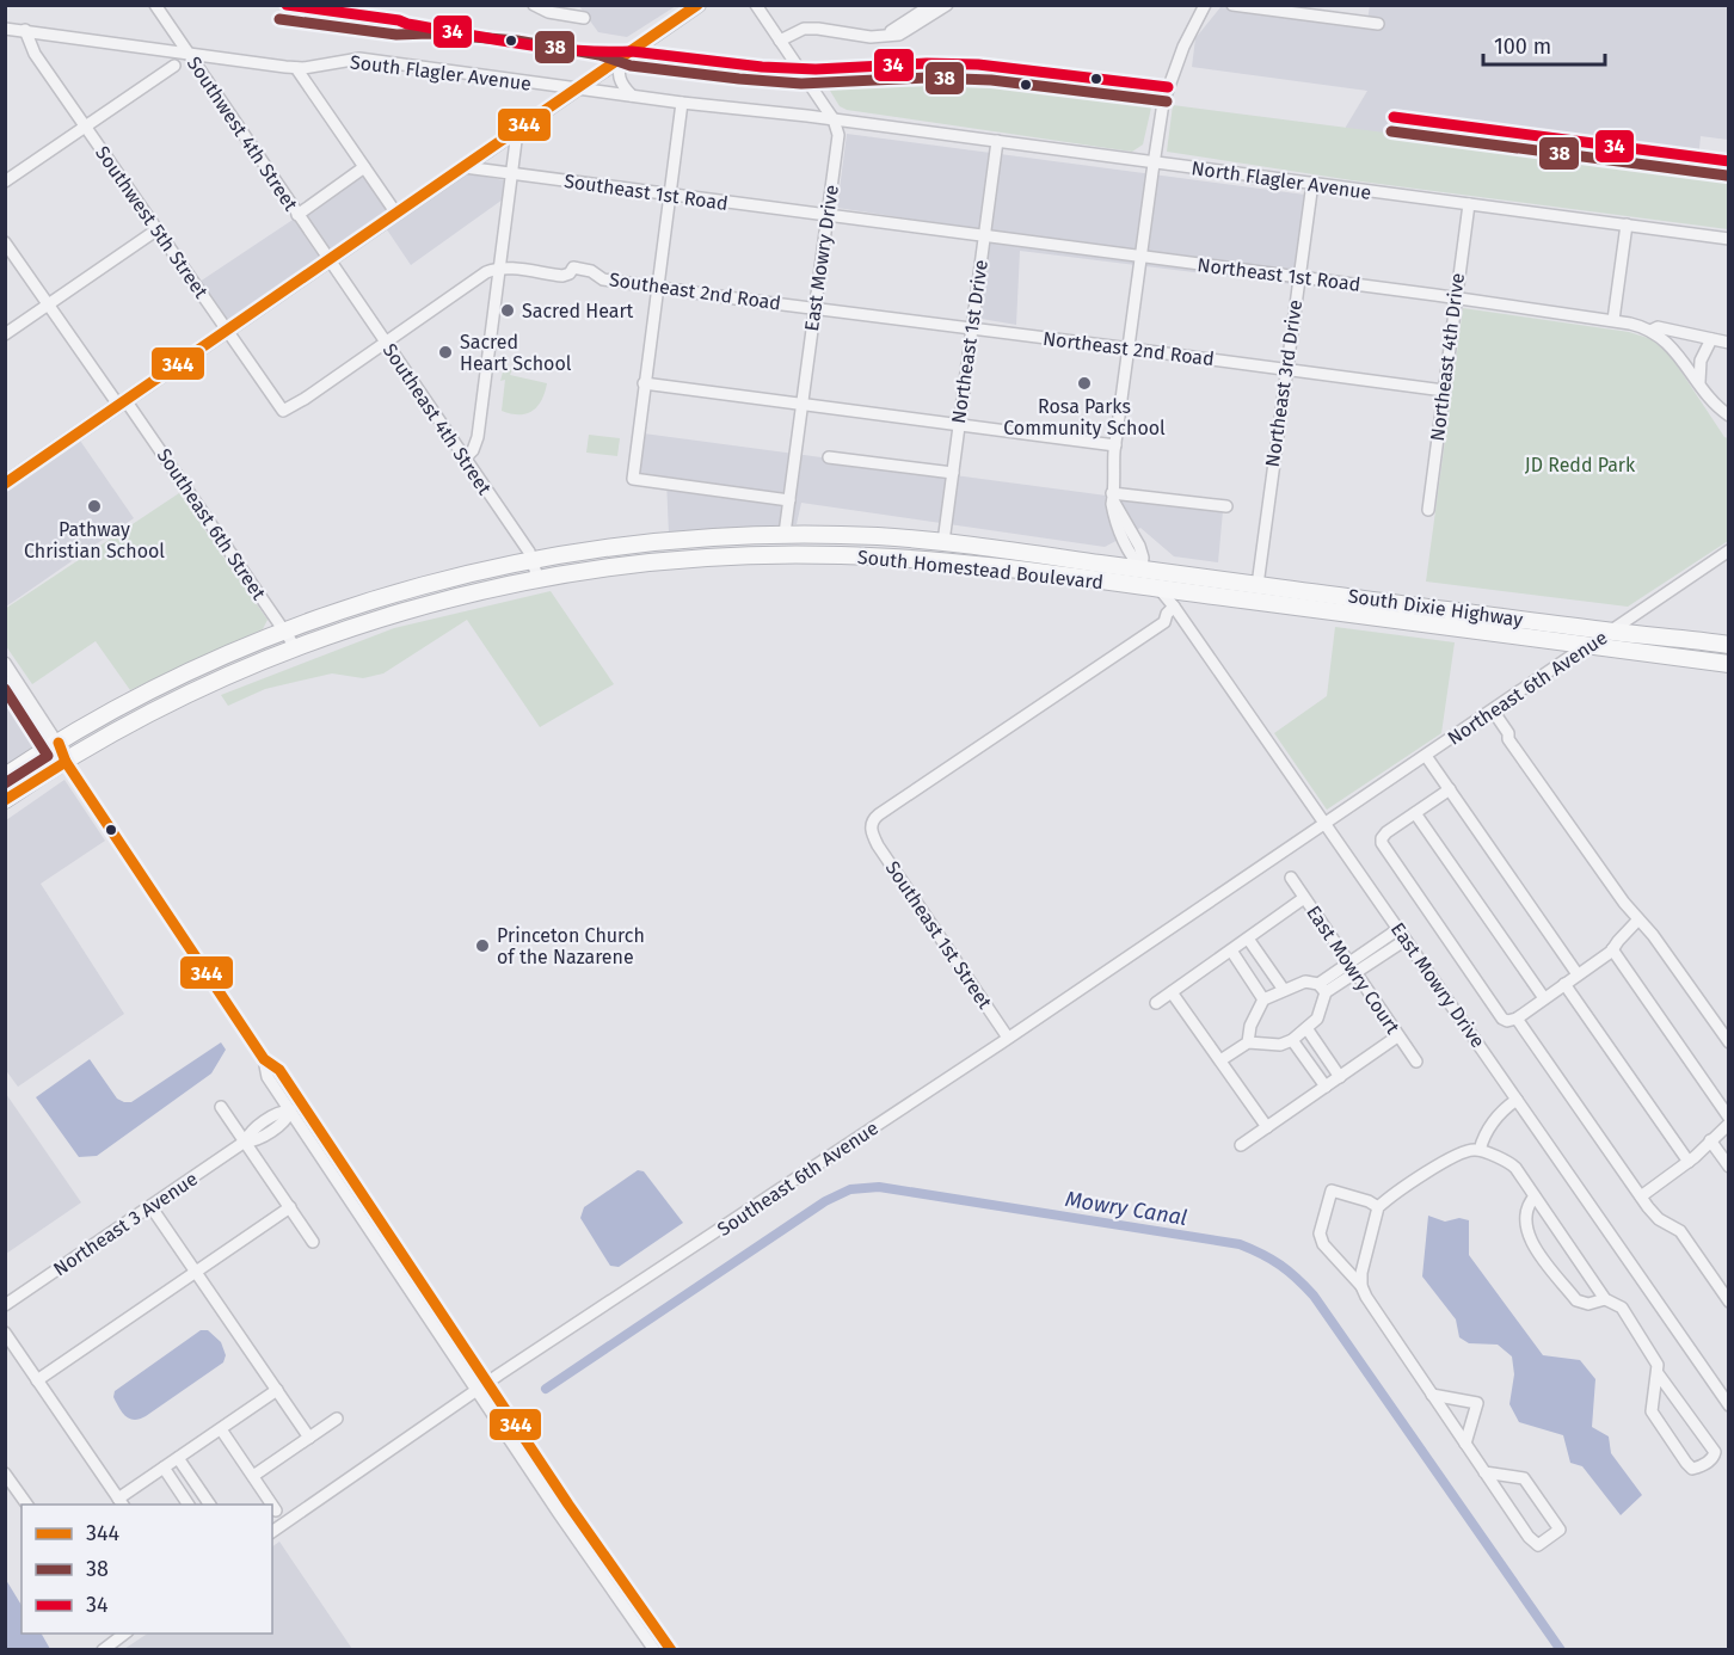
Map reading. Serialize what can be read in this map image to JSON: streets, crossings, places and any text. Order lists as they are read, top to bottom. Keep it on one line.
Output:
{"streets":{"highway":["South Homestead Boulevard","South Dixie Highway"],"street":["South Flagler Avenue","Southwest 4th Street","North Flagler Avenue","Southeast 1st Road","Southwest 5th Street","East Mowry Drive","Northeast 1st Road","Southeast 2nd Road","Northeast 1st Drive","Northeast 2nd Road","Northeast 4th Drive","Northeast 3rd Drive","Southeast 4th Street","Southeast 6th Street","Northeast 6th Avenue","Southeast 1st Street","East Mowry Court","Southeast 6th Avenue","Northeast 3 Avenue"]},"crossings":[["South Flagler Avenue","Southwest 4th Street"],["South Flagler Avenue","North Flagler Avenue"],["South Flagler Avenue","Southwest 5th Street"],["South Flagler Avenue","East Mowry Drive"],["Southwest 4th Street","Southeast 4th Street"],["North Flagler Avenue","East Mowry Drive"],["North Flagler Avenue","Northeast 1st Drive"],["North Flagler Avenue","Northeast 4th Drive"],["North Flagler Avenue","Northeast 3rd Drive"],["Southeast 1st Road","East Mowry Drive"],["Southeast 1st Road","Northeast 1st Road"],["Southwest 5th Street","Southeast 4th Street"],["East Mowry Drive","Northeast 1st Road"],["East Mowry Drive","Southeast 2nd Road"],["East Mowry Drive","Northeast 2nd Road"],["East Mowry Drive","South Homestead Boulevard"],["East Mowry Drive","South Dixie Highway"],["East Mowry Drive","Northeast 6th Avenue"],["East Mowry Drive","Southeast 6th Avenue"],["Northeast 1st Road","Northeast 1st Drive"],["Northeast 1st Road","Northeast 4th Drive"],["Northeast 1st Road","Northeast 3rd Drive"],["Southeast 2nd Road","Northeast 2nd Road"],["Northeast 1st Drive","Northeast 2nd Road"],["Northeast 1st Drive","South Homestead Boulevard"],["Northeast 2nd Road","Northeast 4th Drive"],["Northeast 2nd Road","Northeast 3rd Drive"],["Northeast 3rd Drive","South Dixie Highway"],["Southeast 4th Street","South Homestead Boulevard"],["Southeast 6th Street","South Homestead Boulevard"],["South Homestead Boulevard","South Dixie Highway"],["South Dixie Highway","Northeast 6th Avenue"],["Northeast 6th Avenue","Southeast 6th Avenue"],["Southeast 1st Street","Southeast 6th Avenue"]],"water":["Mowry Canal"],"parks":["JD Redd Park"],"places":["Sacred Heart","Sacred Heart School","Rosa Parks Community School","Pathway Christian School","Princeton Church of the Nazarene"],"lines":["transit line 344","transit line 34","transit line 38"],"legend":["344","38","34"],"scale_bar":"100 m"}
